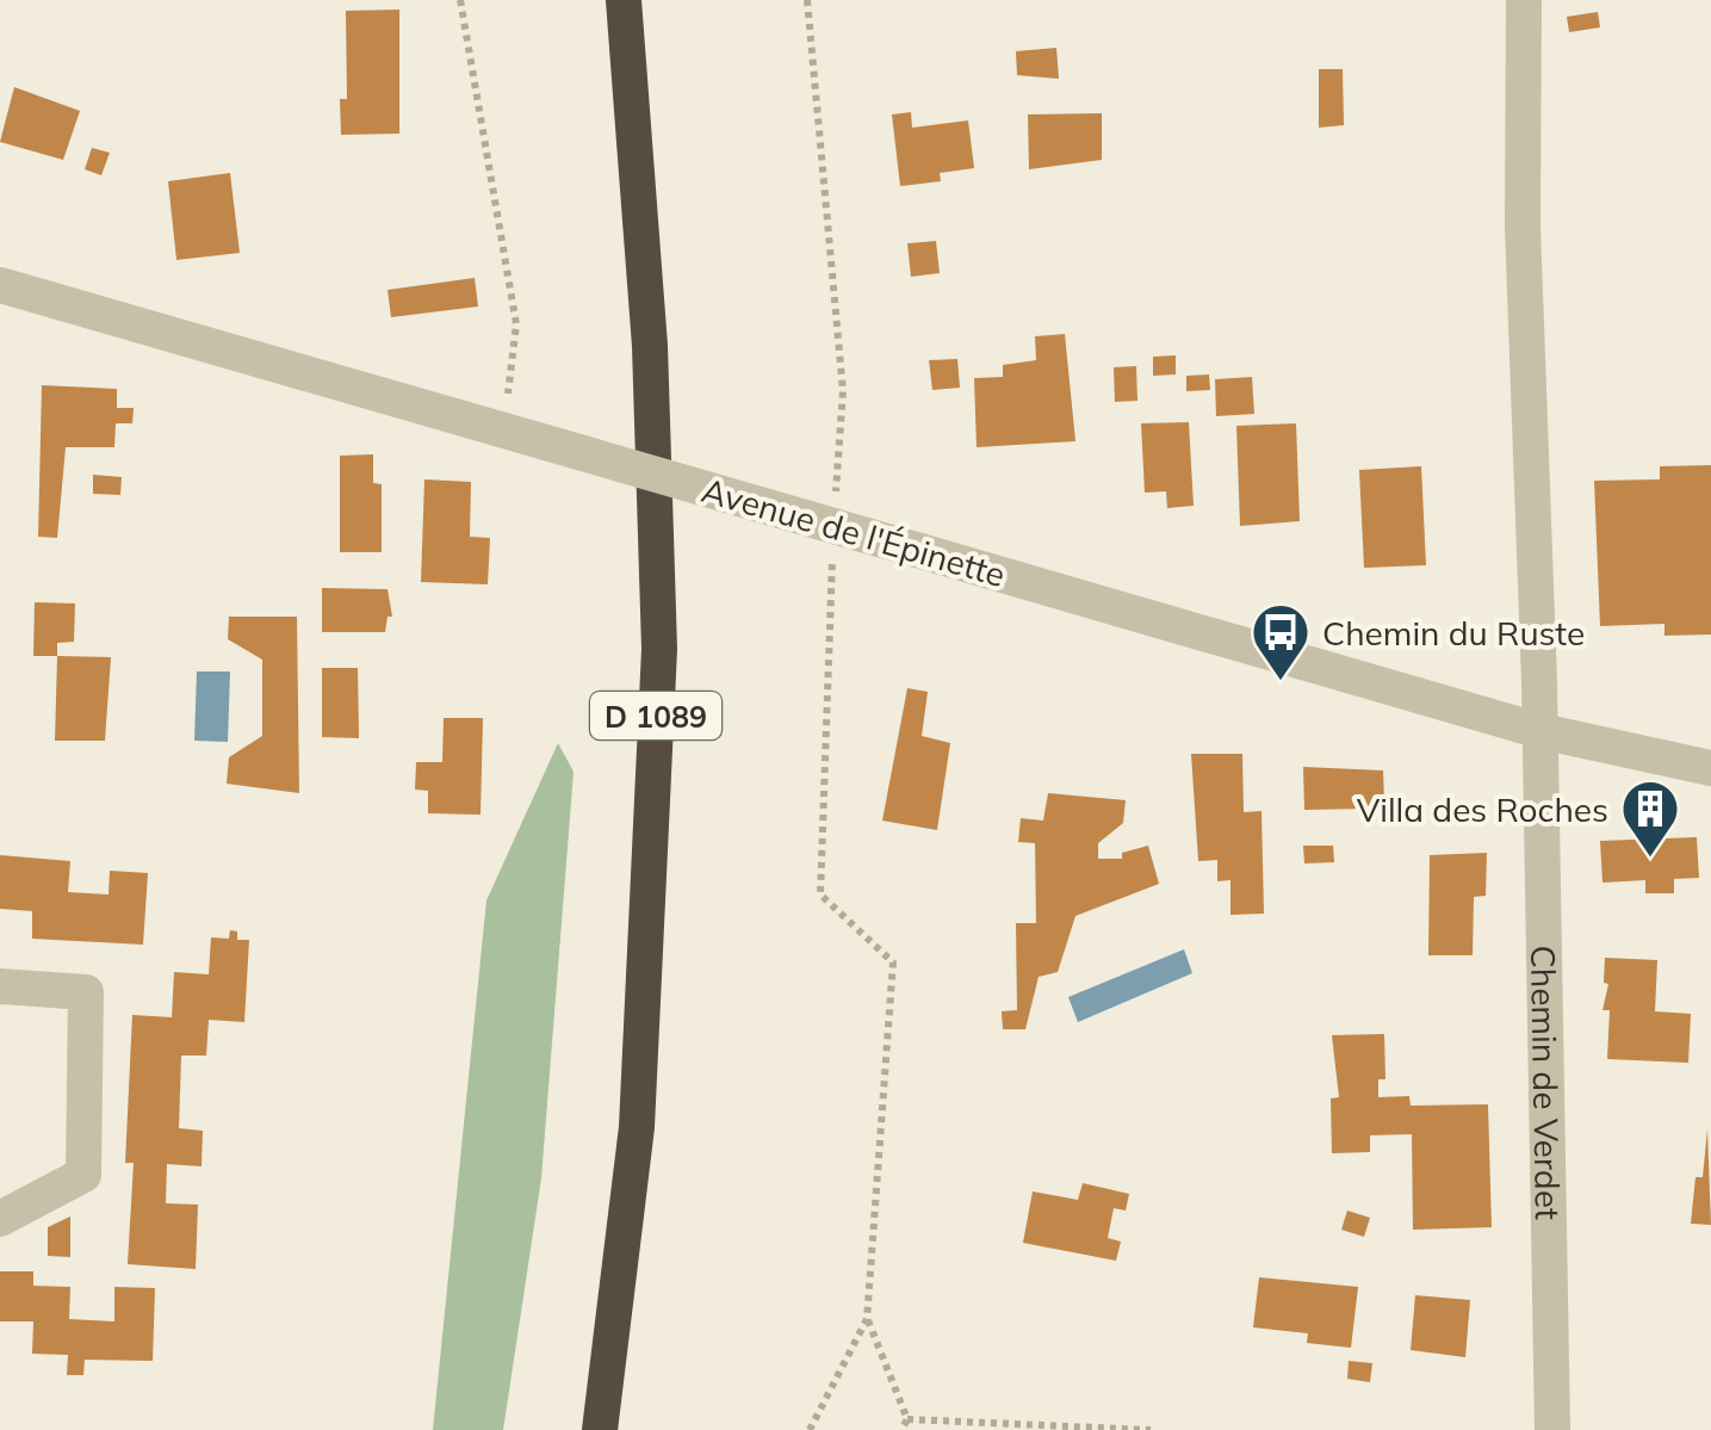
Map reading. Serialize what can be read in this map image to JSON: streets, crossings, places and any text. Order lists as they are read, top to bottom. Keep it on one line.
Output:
{"streets":{"highway":["D 1089"],"street":["Avenue de l'Épinette","Chemin de Verdet"]},"crossings":[["Avenue de l'Épinette","Chemin de Verdet"]],"places":{"bus stop":["Chemin du Ruste"],"building":["Villa des Roches"]}}
